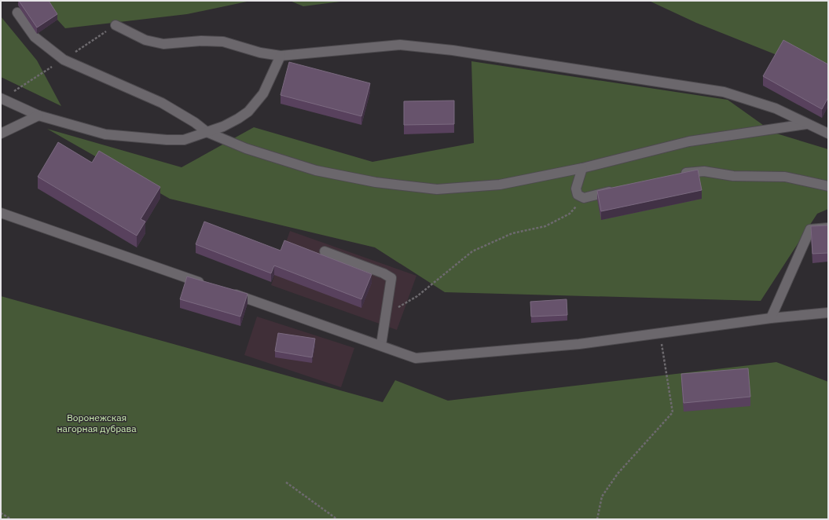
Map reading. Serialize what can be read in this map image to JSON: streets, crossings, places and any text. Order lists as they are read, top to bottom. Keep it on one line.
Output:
{"parks":["Воронежская нагорная дубрава"]}
